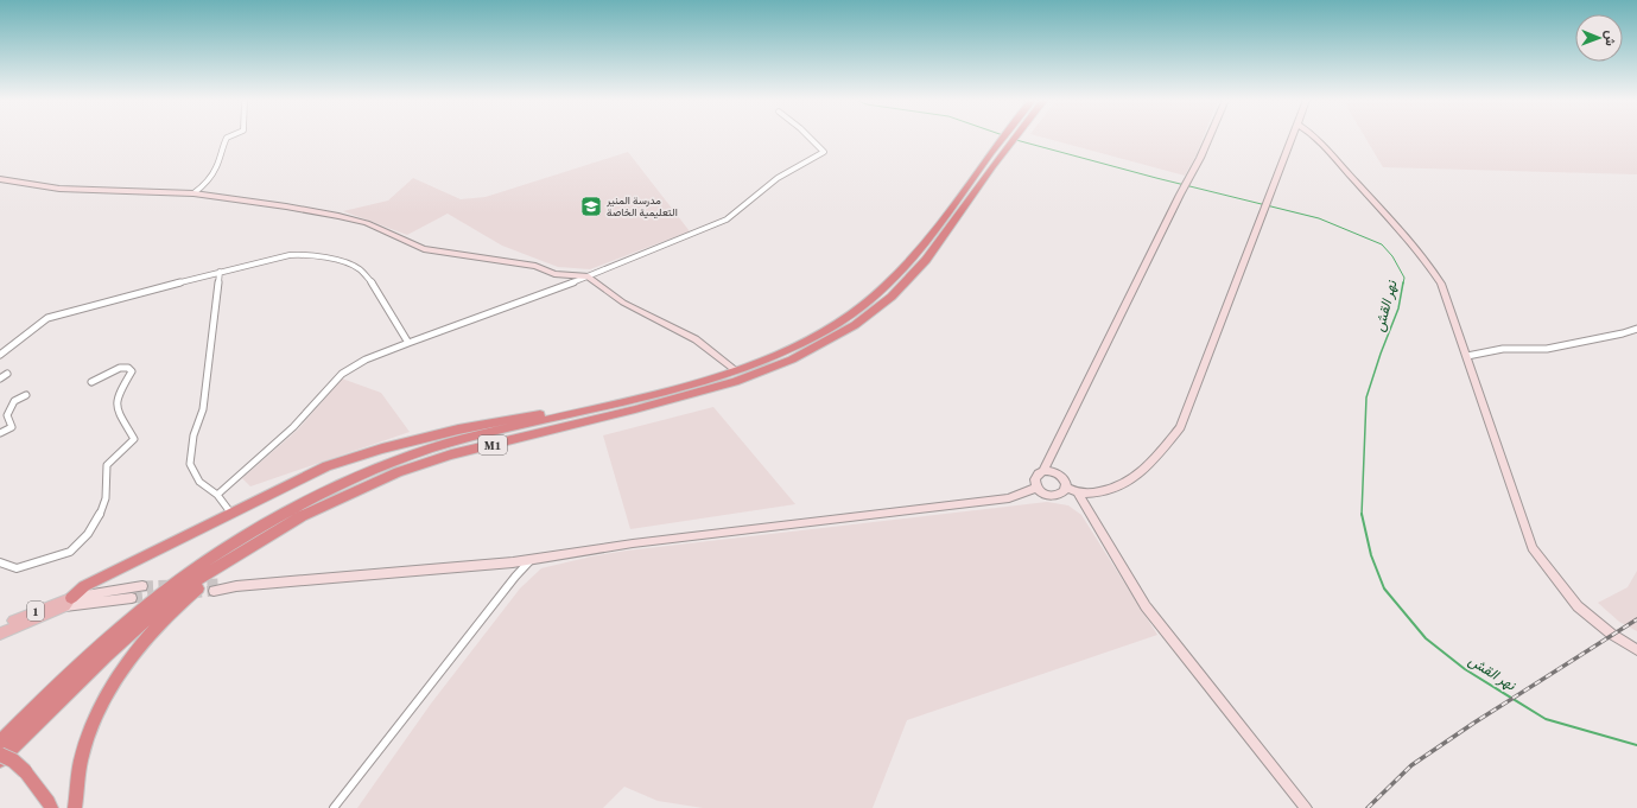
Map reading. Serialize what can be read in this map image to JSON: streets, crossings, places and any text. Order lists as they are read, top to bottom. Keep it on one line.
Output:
{"streets":{"highway":["M1"],"main road":["1"]},"water":["نهر القش"],"places":{"school or university":["مدرسة المنير التعليمية الخاصة"]},"north":"right"}
